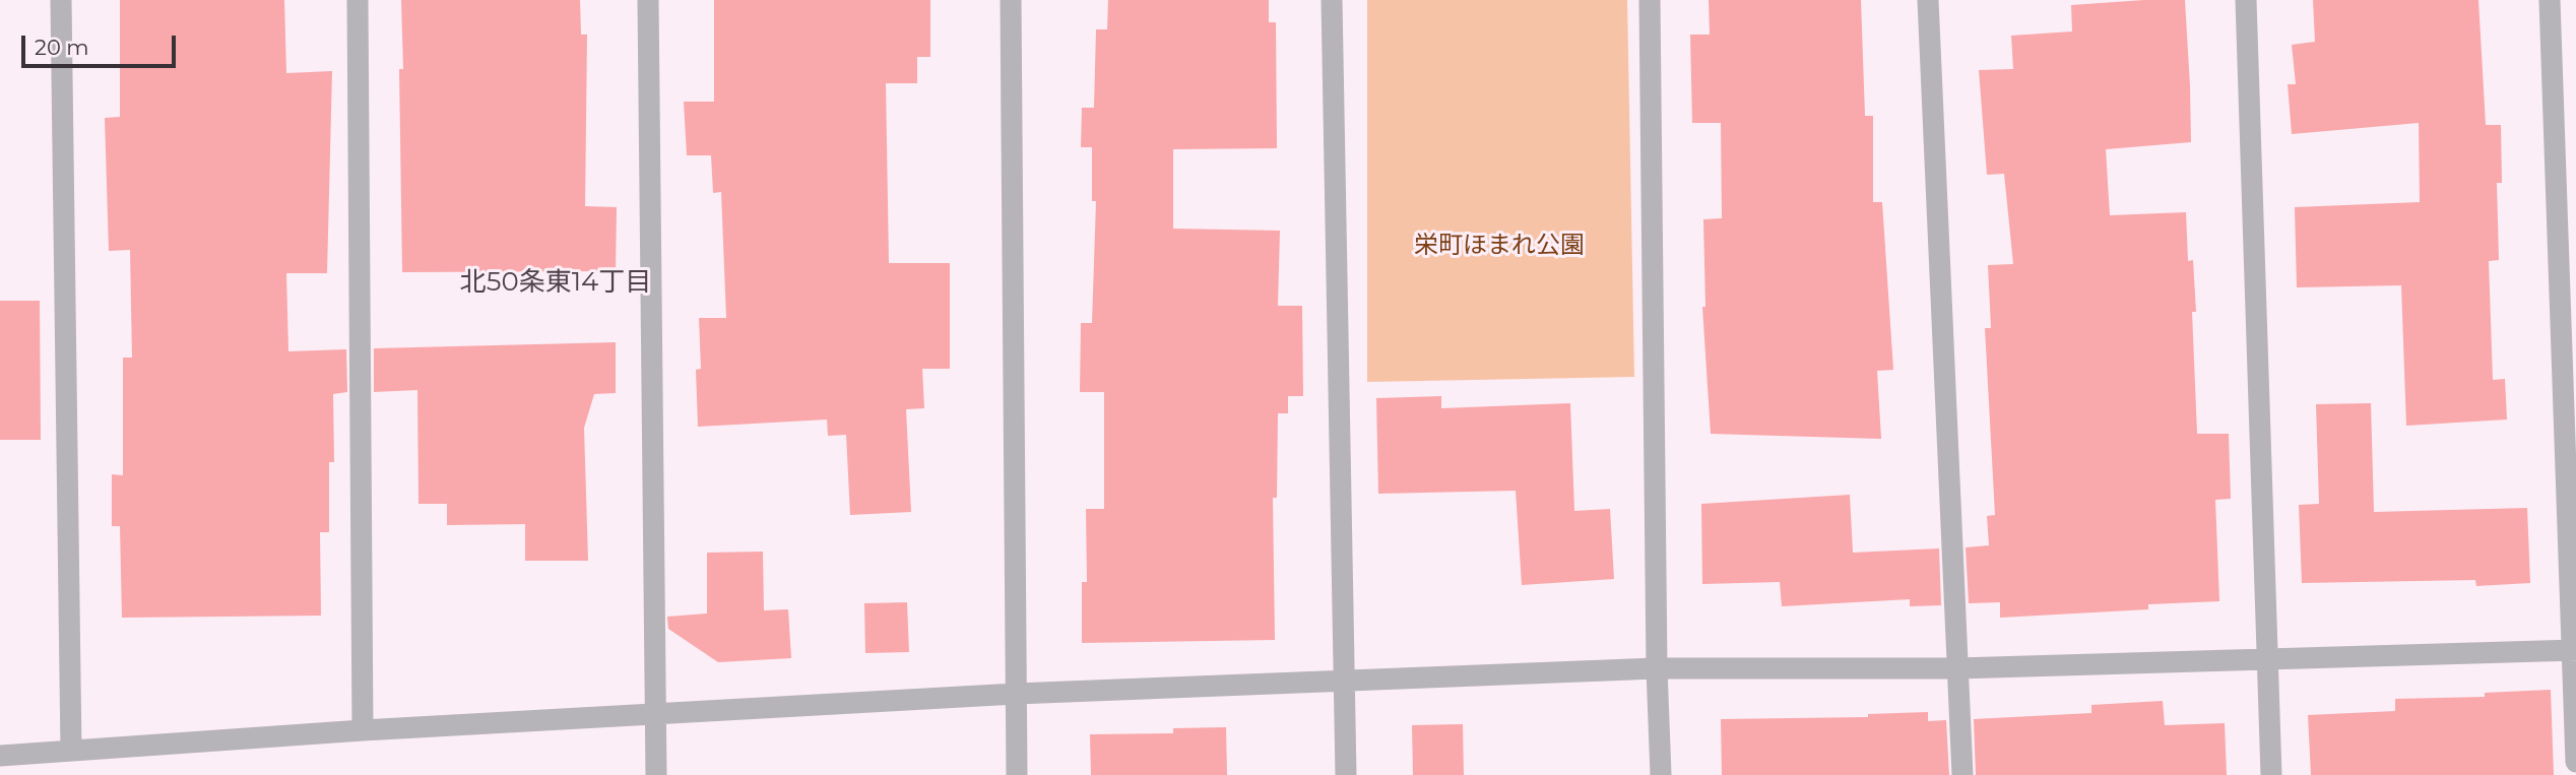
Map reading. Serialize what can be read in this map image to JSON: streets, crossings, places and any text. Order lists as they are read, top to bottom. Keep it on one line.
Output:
{"districts":["北50条東14丁目"],"parks":["栄町ほまれ公園"],"scale_bar":"20 m"}
